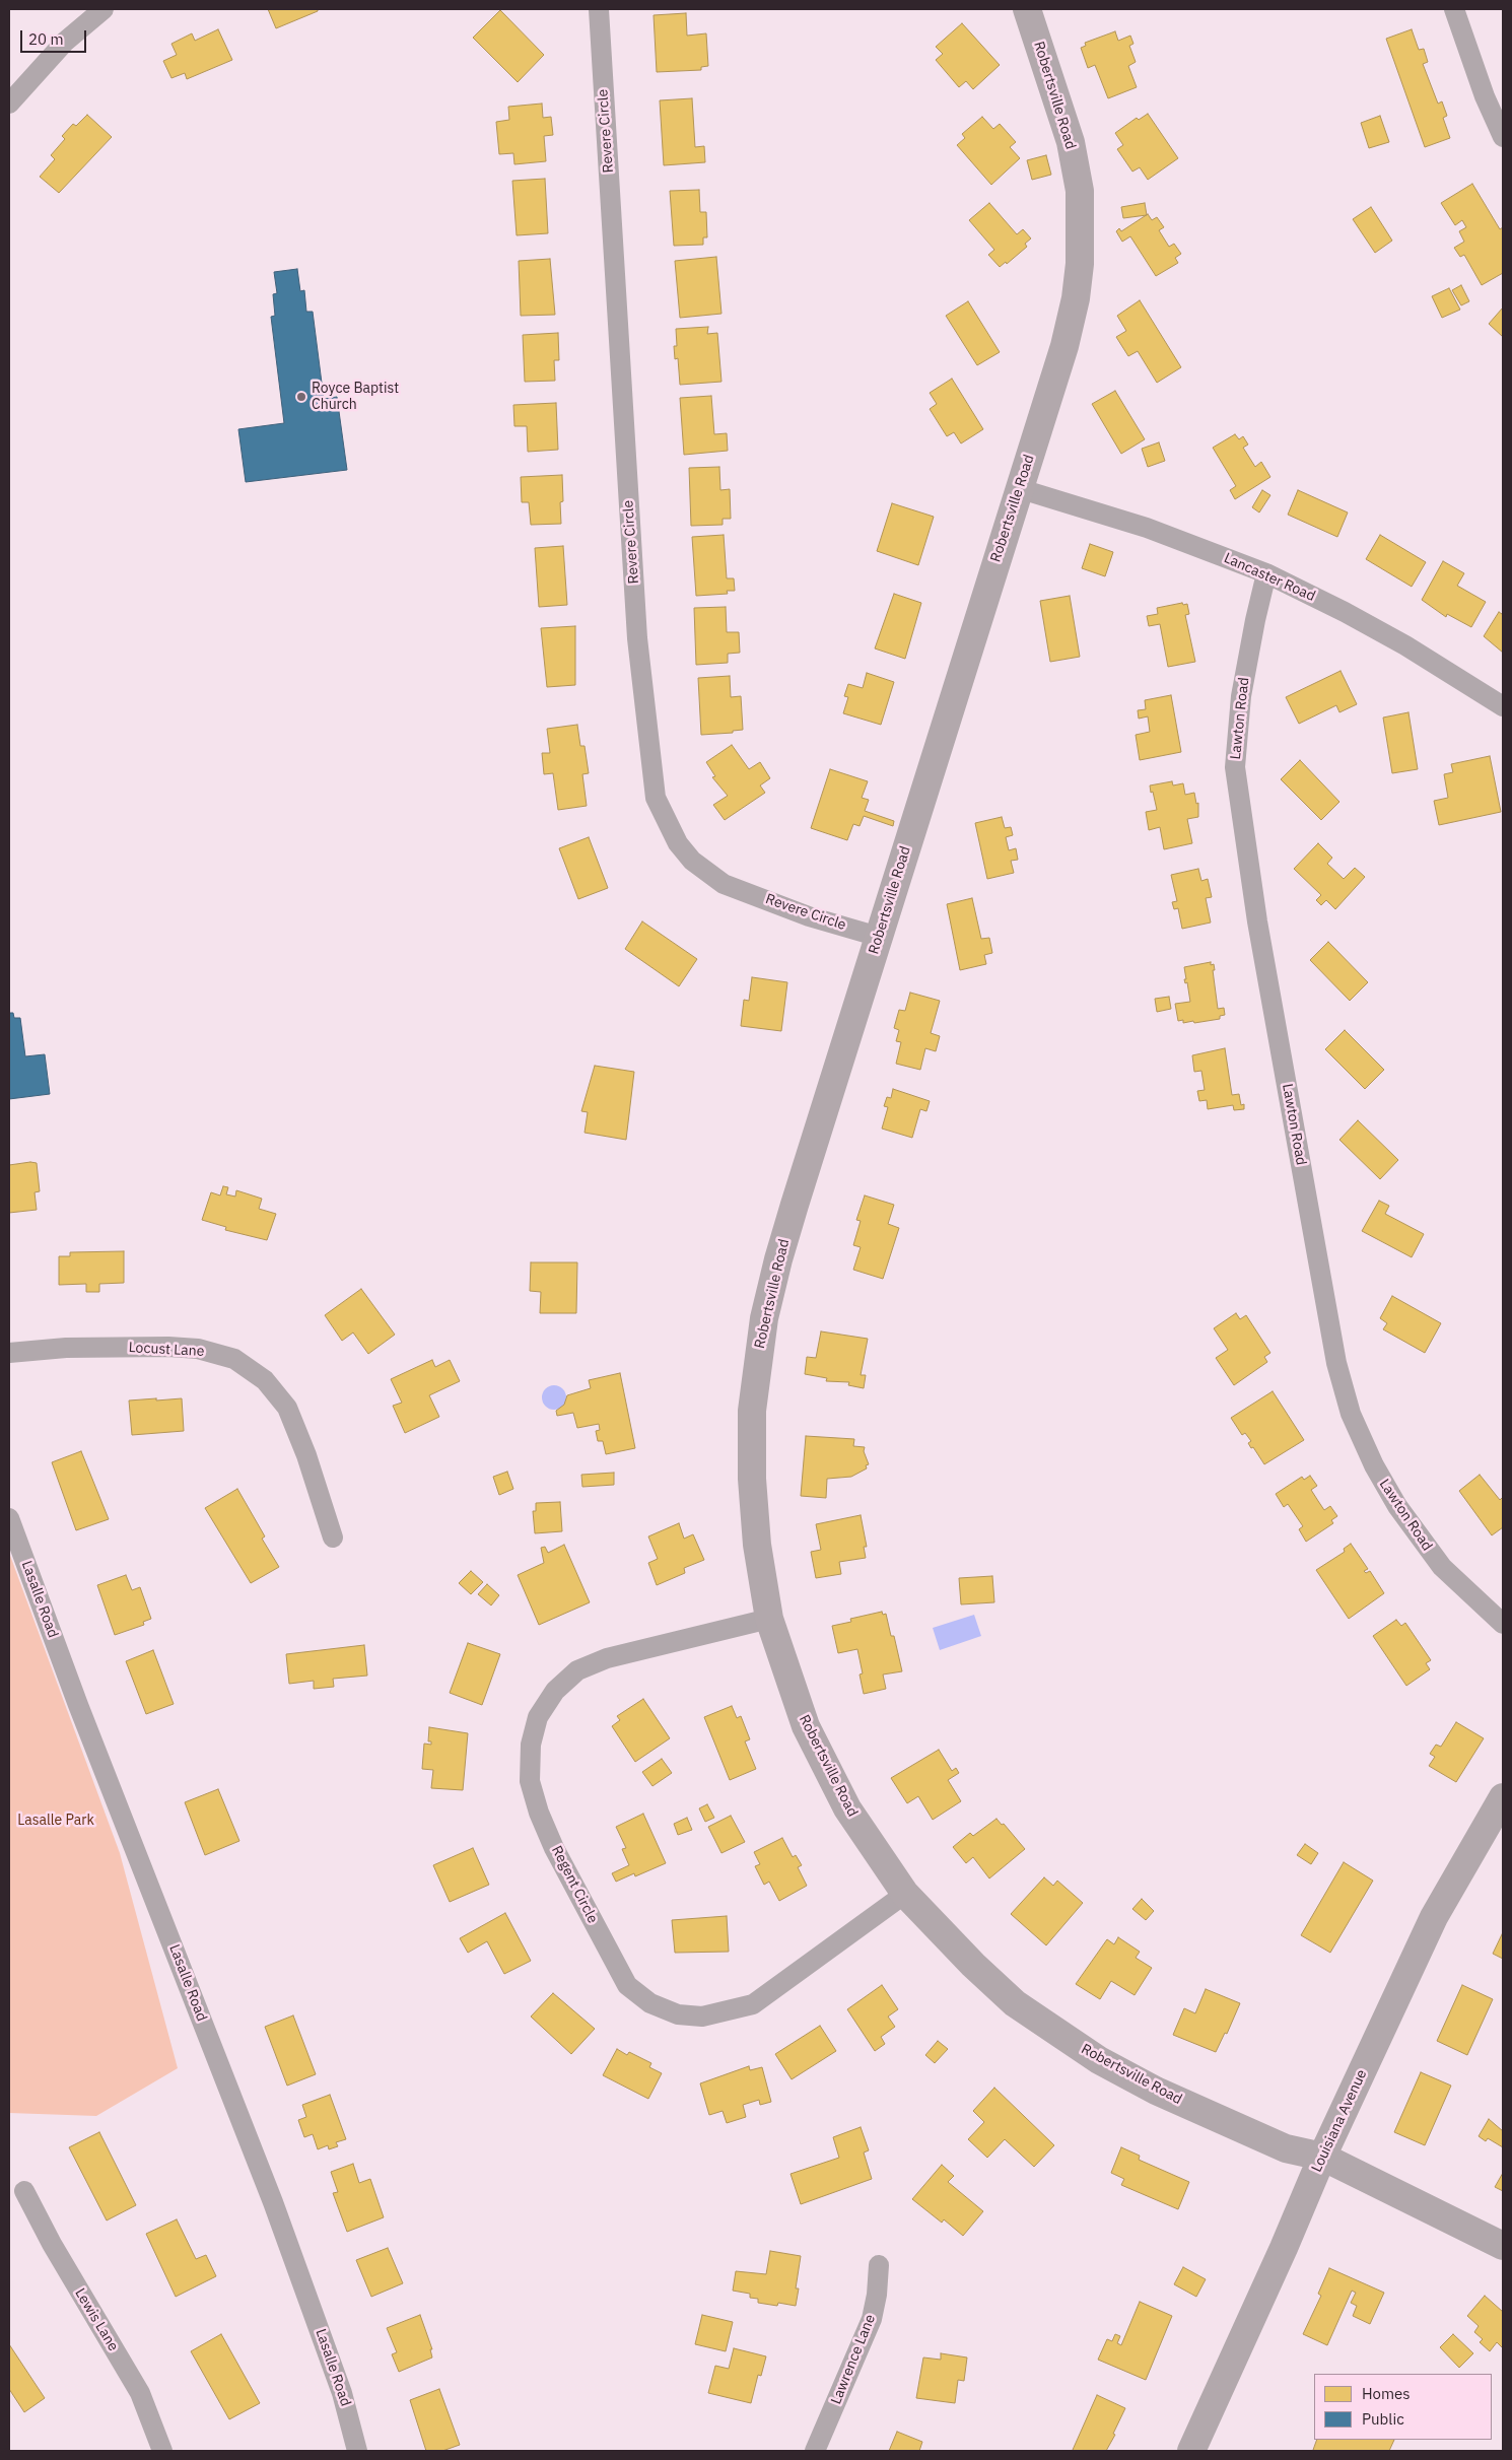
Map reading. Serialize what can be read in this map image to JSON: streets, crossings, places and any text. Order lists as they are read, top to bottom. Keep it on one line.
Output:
{"streets":{"street":["Robertsville Road","Revere Circle","Lancaster Road","Lawton Road","Locust Lane","Lasalle Road","Regent Circle","Louisiana Avenue","Lewis Lane","Lawrence Lane"]},"crossings":[["Robertsville Road","Revere Circle"],["Robertsville Road","Lancaster Road"],["Robertsville Road","Regent Circle"],["Robertsville Road","Louisiana Avenue"],["Lancaster Road","Lawton Road"]],"parks":["Lasalle Park"],"places":["Royce Baptist Church"],"legend":["Homes","Public"],"scale_bar":"20 m"}
